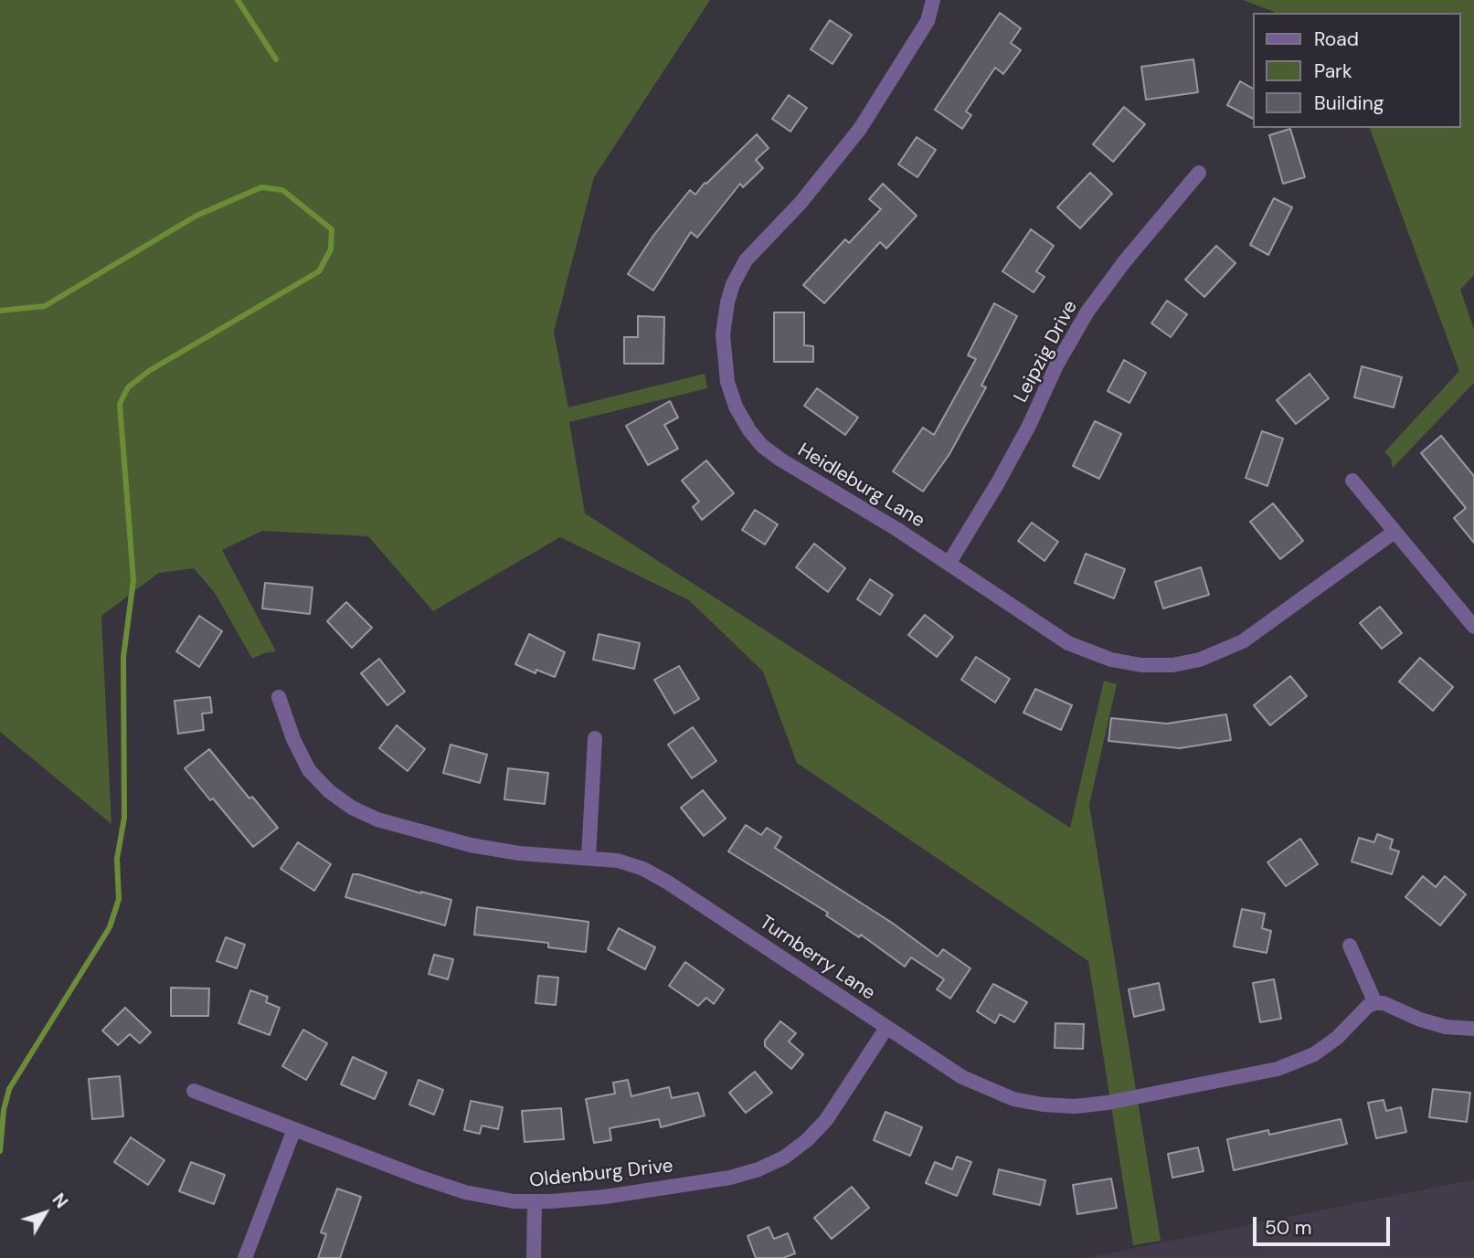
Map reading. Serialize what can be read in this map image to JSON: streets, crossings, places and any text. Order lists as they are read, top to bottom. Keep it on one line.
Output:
{"streets":{"street":["Leipzig Drive","Heidleburg Lane","Turnberry Lane","Oldenburg Drive"]},"crossings":[["Leipzig Drive","Heidleburg Lane"],["Turnberry Lane","Oldenburg Drive"]],"legend":["Road","Park","Building"],"scale_bar":"50 m","north":"top right"}
